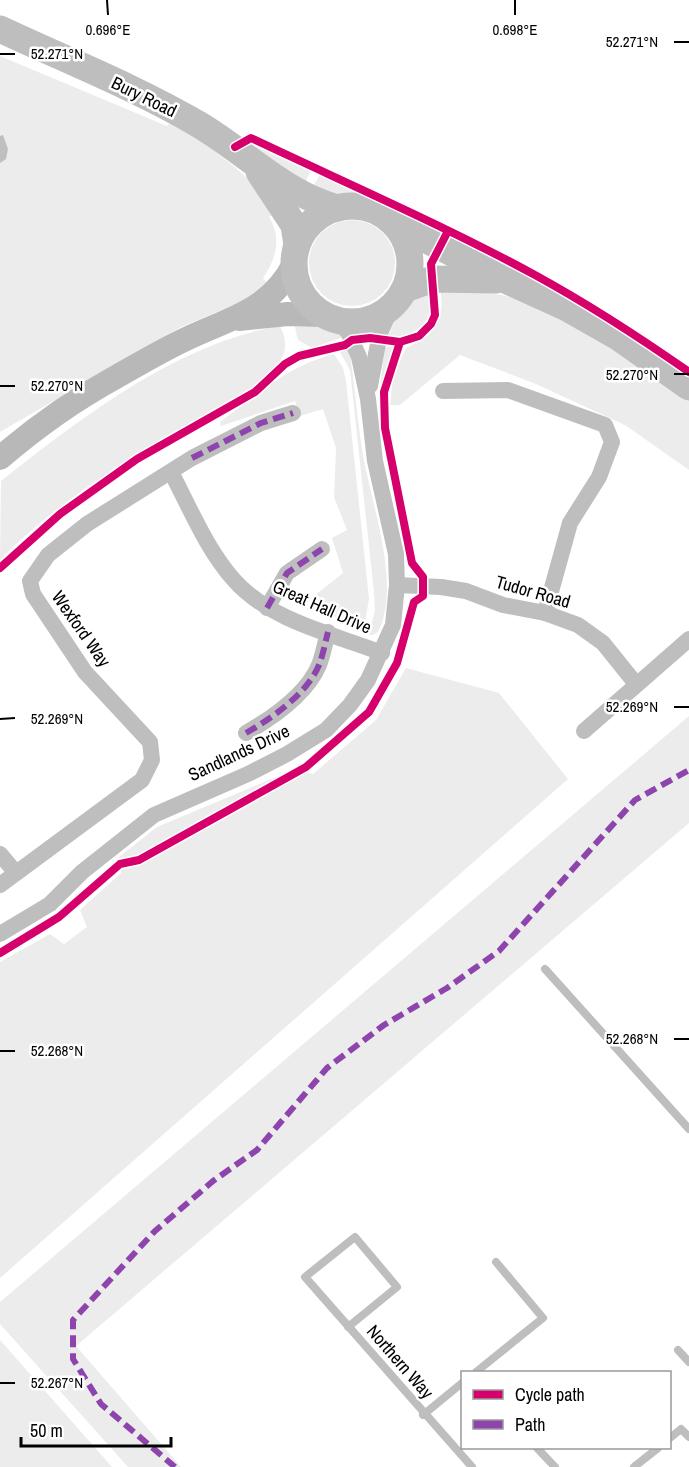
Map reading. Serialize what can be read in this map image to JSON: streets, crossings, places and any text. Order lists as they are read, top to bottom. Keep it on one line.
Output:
{"streets":{"main road":["Bury Road"],"street":["Tudor Road","Great Hall Drive","Wexford Way","Sandlands Drive"],"lane":["Northern Way"]},"crossings":[["Bury Road","Sandlands Drive"],["Tudor Road","Sandlands Drive"],["Great Hall Drive","Wexford Way"],["Great Hall Drive","Sandlands Drive"]],"legend":["Cycle path","Path"],"scale_bar":"50 m","coordinates":["0.696°E","0.698°E","52.271°N","52.270°N","52.269°N","52.268°N","52.267°N"]}
